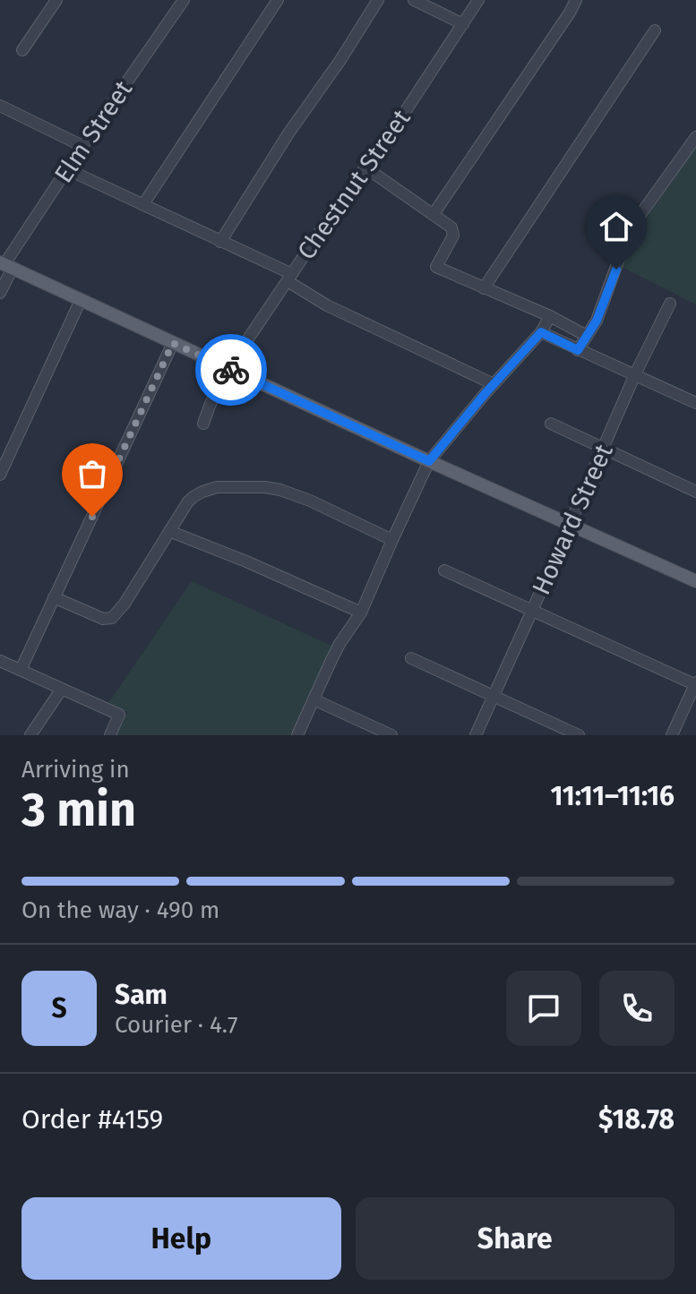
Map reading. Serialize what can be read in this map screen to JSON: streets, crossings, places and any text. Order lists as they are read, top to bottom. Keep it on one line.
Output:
{"streets":{"street":["Elm Street","Chestnut Street","Howard Street"]},"page":{"heading":["3 min","Arriving in","11:11–11:16"],"panel":["Sam","Courier · 4.7","Order #4159","$18.78"],"bar":"On the way · 490 m","round":"S","buttons":["Help","Share"]}}
